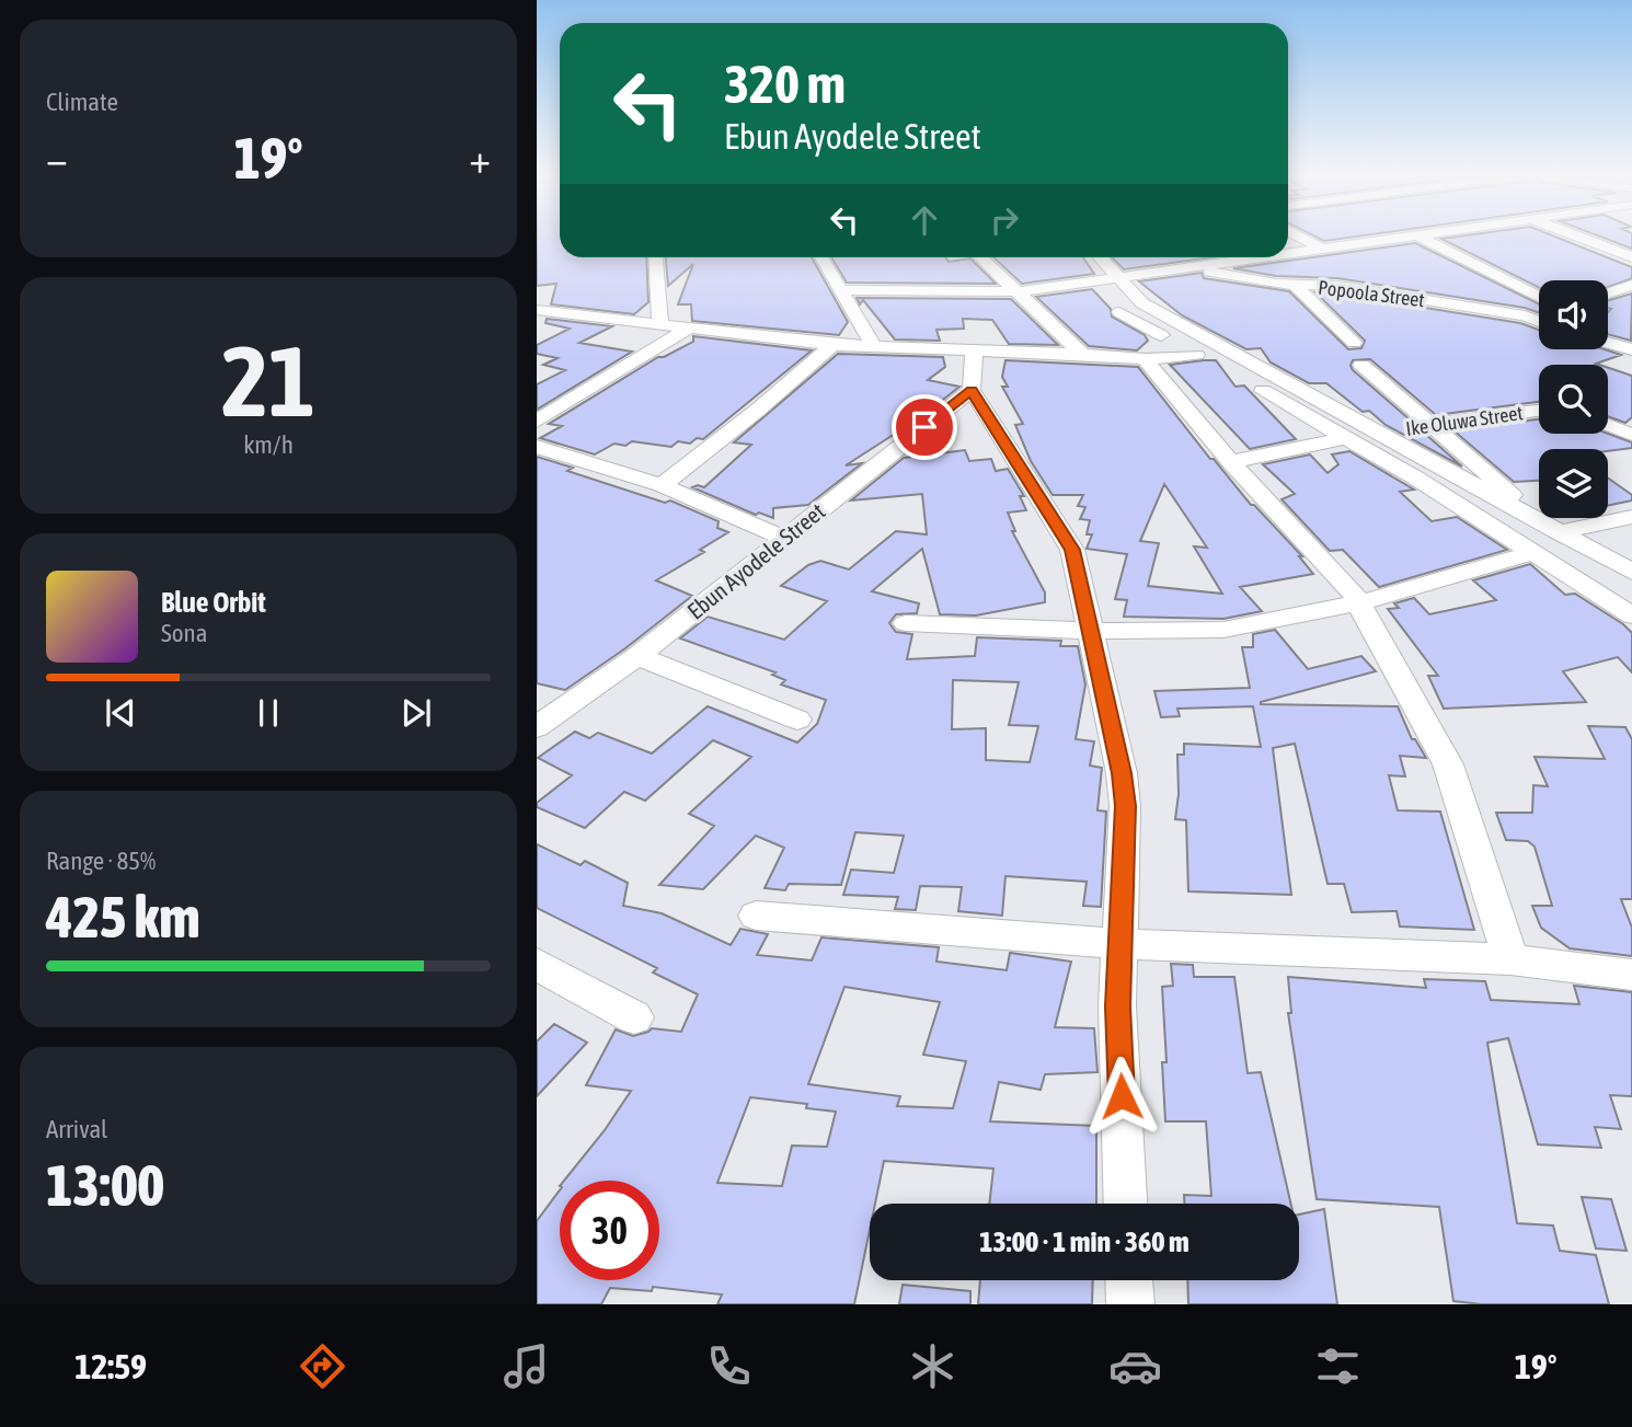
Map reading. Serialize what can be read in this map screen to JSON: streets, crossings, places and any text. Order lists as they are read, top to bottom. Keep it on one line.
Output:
{"streets":{"street":["Popoola Street","Ike Oluwa Street","Ebun Ayodele Street"]},"page":{"tile":["Climate",["21","km/h"],["Range · 85%","425 km"],["Arrival","13:00"]],"turn":["320 m","Ebun Ayodele Street"],"heat":["−","19°","+"],"song":["Blue Orbit","Sona"],"limit":"30","trip":"13:00 · 1 min · 360 m","tabs":["12:59","19°"]}}
